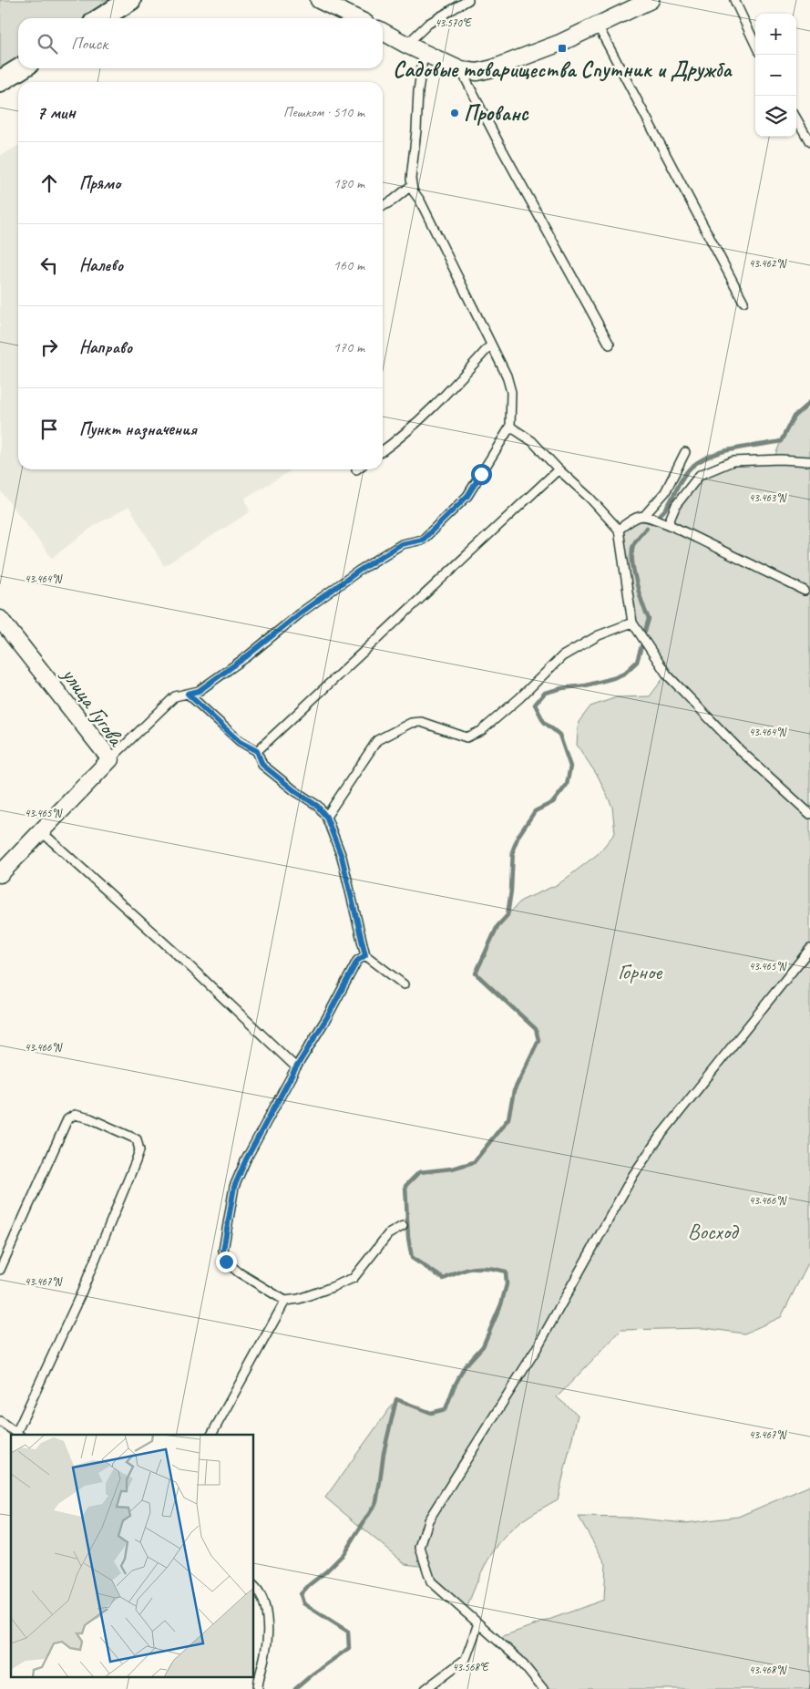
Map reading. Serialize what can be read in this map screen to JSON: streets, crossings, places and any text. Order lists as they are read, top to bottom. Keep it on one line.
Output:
{"streets":{"street":["улица Гугова"]},"parks":["Горное","Восход"],"places":{"transit":["Садовые товарищества Спутник и Дружба"],"other":["Прованс"]},"page":{"map_buttons":["+","−"],"search":"Поиск","heading":["7 мин","Пешком · 510 m"],"list":[["Прямо","180 m"],["Налево","160 m"],["Направо","170 m"],"Пункт назначения"]},"coordinates":["43.570°E","43.462°N","43.463°N","43.464°N","43.465°N","43.466°N","43.467°N","43.568°E","43.468°N"]}
